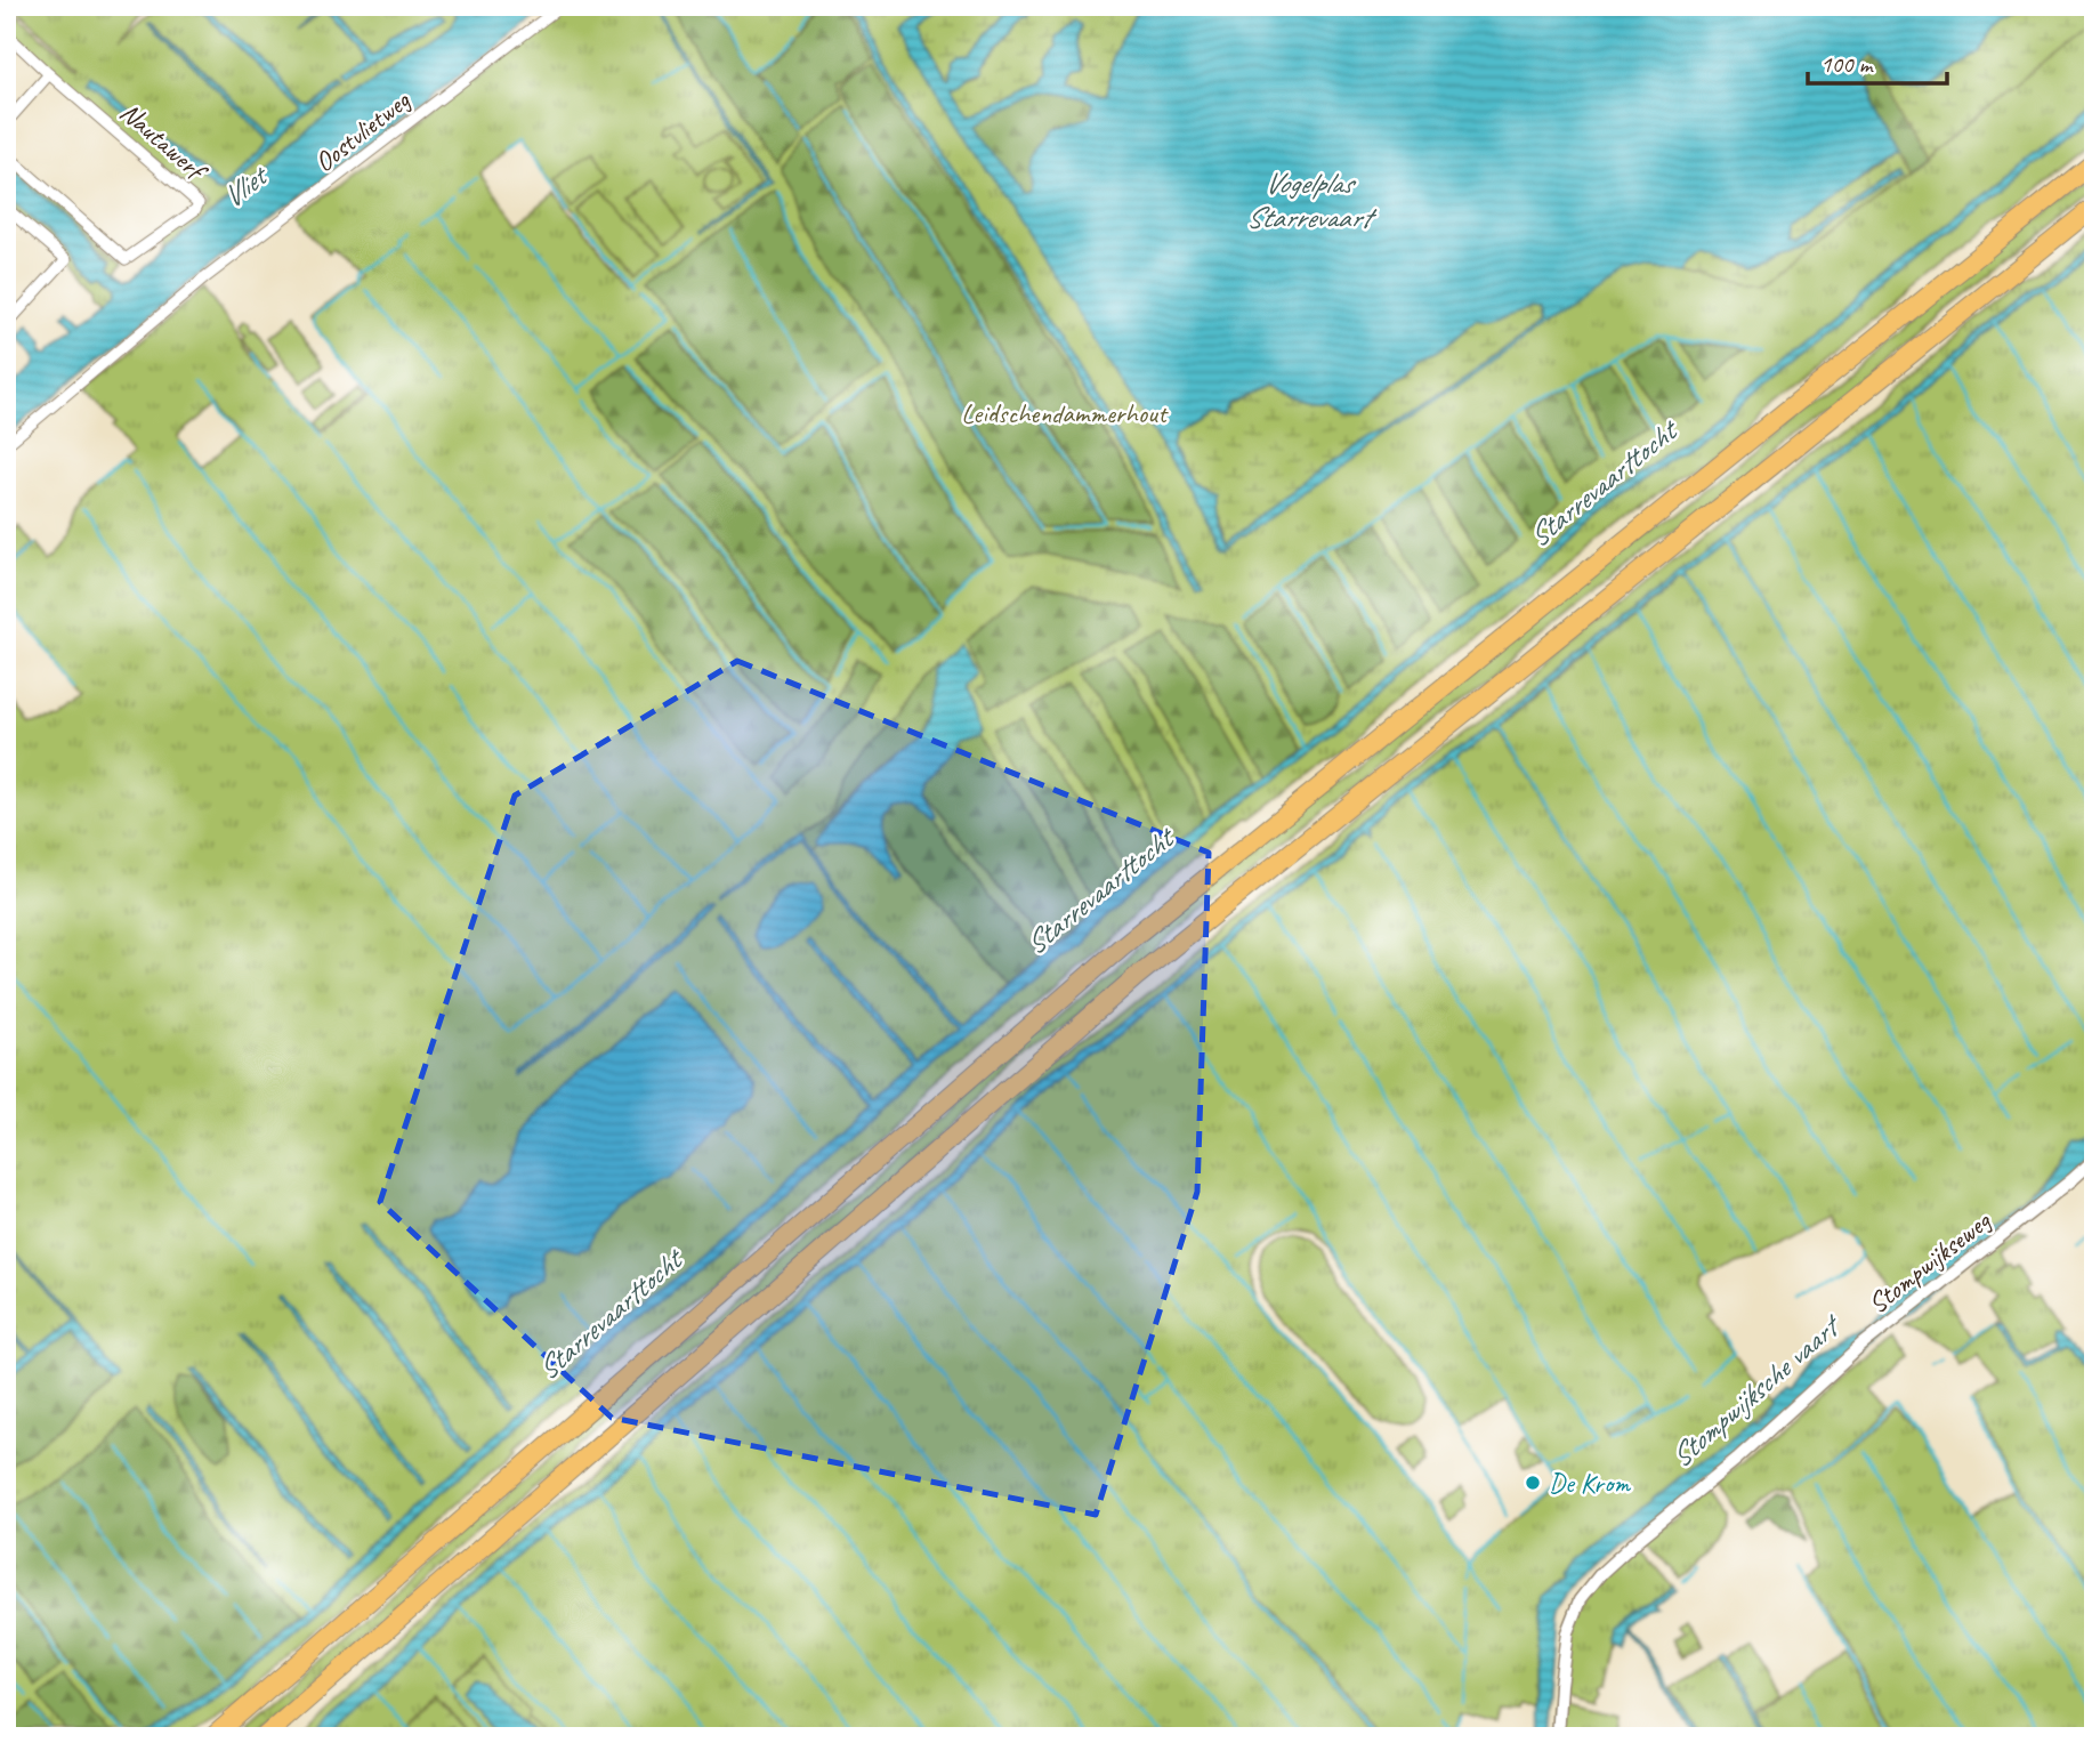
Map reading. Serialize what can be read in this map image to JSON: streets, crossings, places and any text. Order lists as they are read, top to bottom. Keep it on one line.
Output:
{"streets":{"street":["Oostvlietweg","Nautawerf","Stompwijkseweg"]},"water":["Vogelplas Starrevaart","Vliet","Starrevaarttocht","Stompwijksche vaart"],"parks":["Leidschendammerhout"],"places":["De Krom"],"scale_bar":"100 m"}
